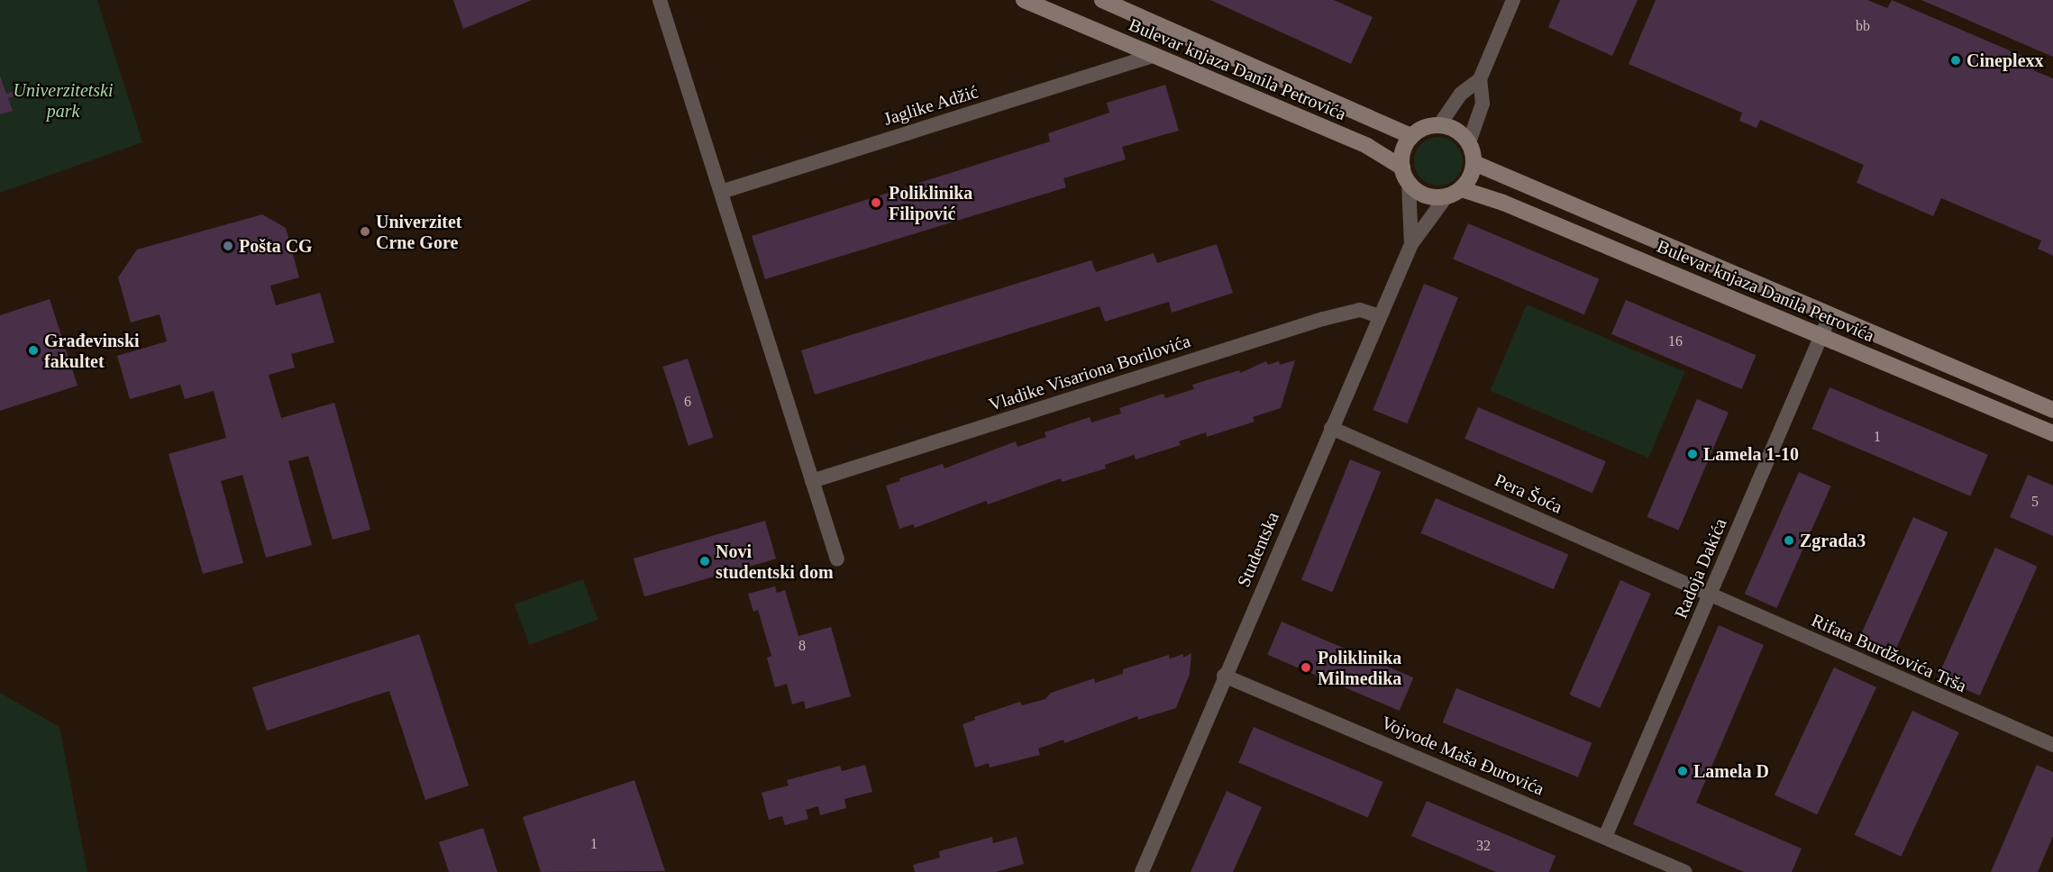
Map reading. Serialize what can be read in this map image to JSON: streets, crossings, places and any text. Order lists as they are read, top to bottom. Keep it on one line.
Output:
{"streets":{"main road":["Bulevar knjaza Danila Petrovića"],"street":["Jaglike Adžić","Vladike Visariona Borilovića","Pera Šoća","Studentska","Radoja Dakića","Rifata Burdžovića Trša","Vojvode Maša Đurovića"]},"crossings":[["Bulevar knjaza Danila Petrovića","Jaglike Adžić"],["Bulevar knjaza Danila Petrovića","Studentska"],["Bulevar knjaza Danila Petrovića","Radoja Dakića"],["Vladike Visariona Borilovića","Studentska"],["Pera Šoća","Studentska"],["Pera Šoća","Radoja Dakića"],["Pera Šoća","Rifata Burdžovića Trša"],["Studentska","Vojvode Maša Đurovića"],["Radoja Dakića","Rifata Burdžovića Trša"],["Radoja Dakića","Vojvode Maša Đurovića"]],"parks":["Univerzitetski park"],"places":["Cineplexx","Poliklinika Filipović","Univerzitet Crne Gore","Pošta CG","Građevinski fakultet","Lamela 1-10","Zgrada3","Novi studentski dom","Poliklinika Milmedika","Lamela D"],"house_numbers":["bb","16","6","1","5","8","1","32"]}
